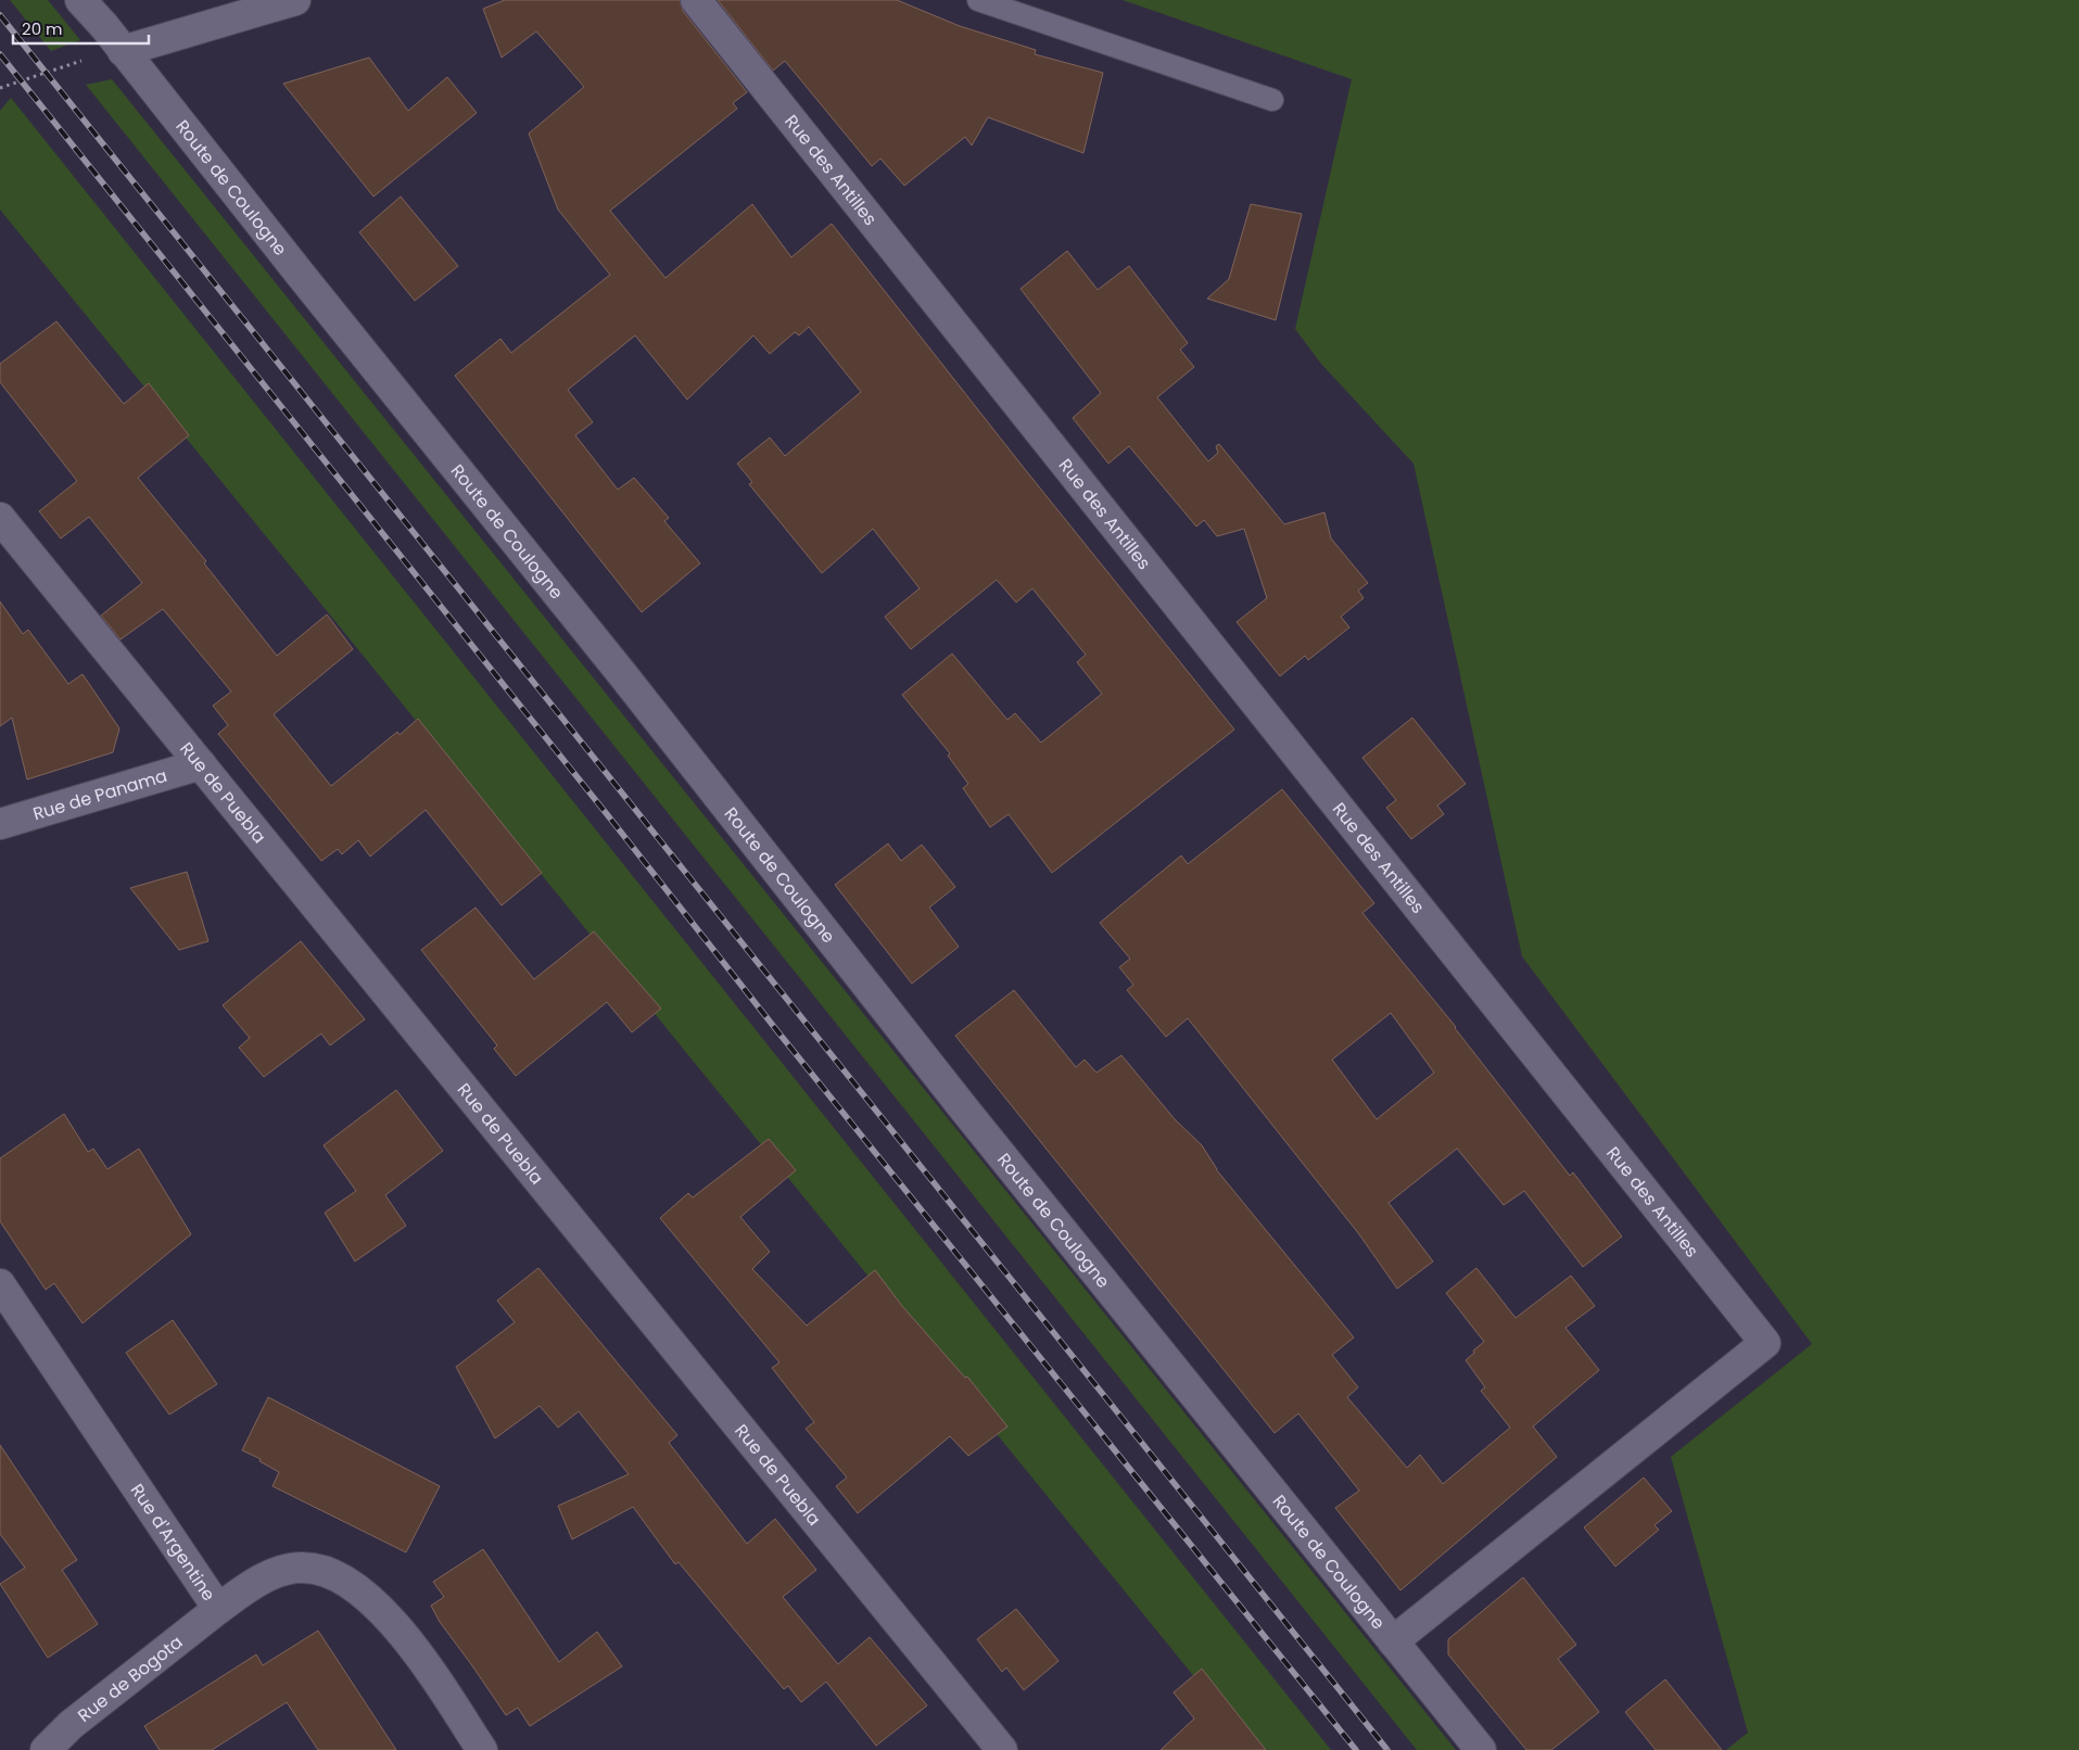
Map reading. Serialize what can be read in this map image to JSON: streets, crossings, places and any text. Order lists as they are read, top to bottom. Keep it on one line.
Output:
{"streets":{"street":["Rue des Antilles","Route de Coulogne","Rue de Puebla","Rue de Panama","Rue d'Argentine","Rue de Bogota"]},"crossings":[["Rue des Antilles","Route de Coulogne"],["Rue de Puebla","Rue de Panama"],["Rue d'Argentine","Rue de Bogota"]],"scale_bar":"20 m"}
